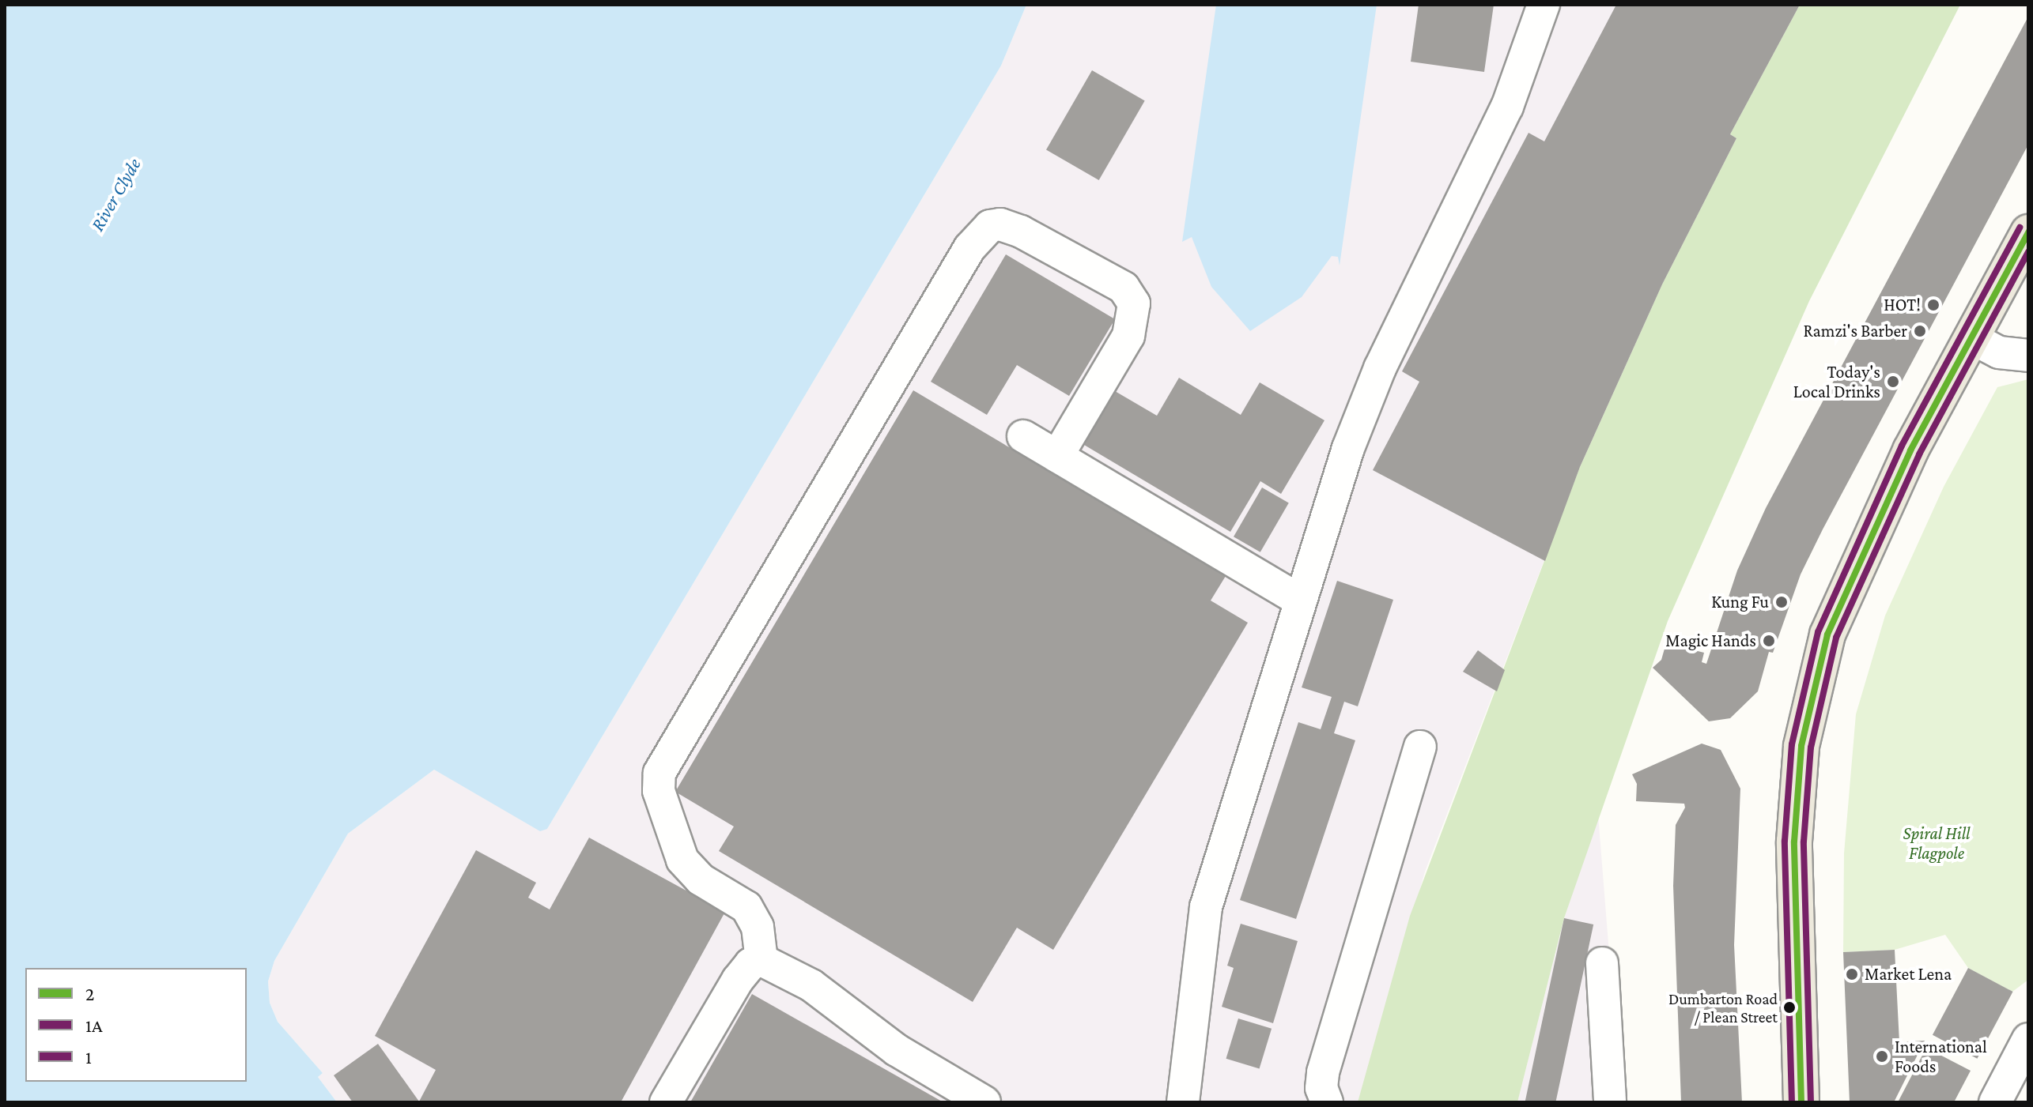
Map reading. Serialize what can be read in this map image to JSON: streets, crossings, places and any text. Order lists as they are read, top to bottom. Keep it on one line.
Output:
{"water":["River Clyde"],"parks":["Spiral Hill Flagpole"],"places":["HOT!","Ramzi's Barber","Today's Local Drinks","Kung Fu","Magic Hands","Market Lena","Dumbarton Road / Plean Street","International Foods"],"lines":["transit line 1","transit line 2","transit line 1A"],"legend":["2","1A","1"]}
